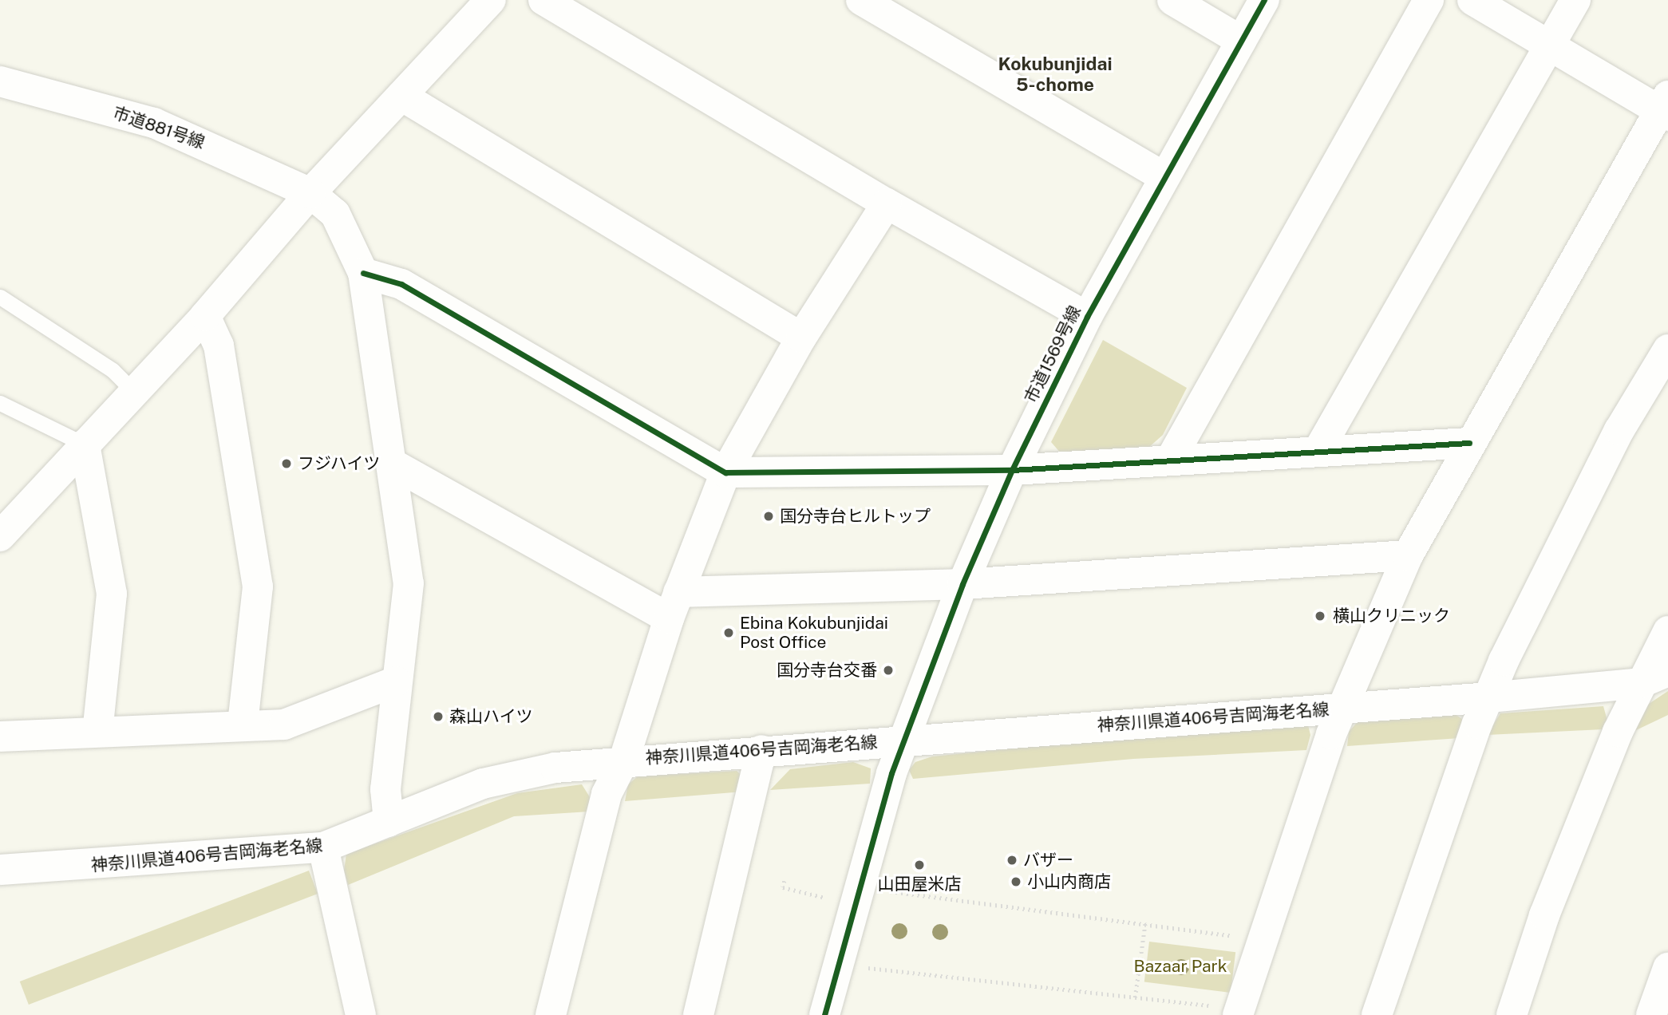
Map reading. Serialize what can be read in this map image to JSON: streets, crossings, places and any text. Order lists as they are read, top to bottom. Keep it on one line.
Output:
{"streets":{"street":["市道881号線","市道1569号線","神奈川県道406号吉岡海老名線"]},"crossings":[["市道881号線","神奈川県道406号吉岡海老名線"],["市道1569号線","神奈川県道406号吉岡海老名線"]],"districts":["Kokubunjidai 5-chome"],"parks":["Bazaar Park"],"places":["フジハイツ","国分寺台ヒルトップ","横山クリニック","Ebina Kokubunjidai Post Office","国分寺台交番","森山ハイツ","バザー","山田屋米店","小山内商店"]}
